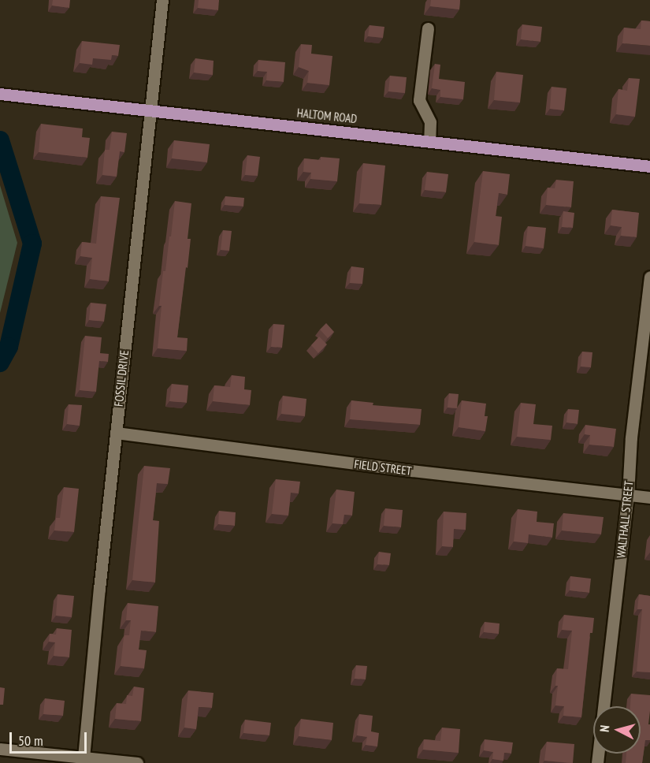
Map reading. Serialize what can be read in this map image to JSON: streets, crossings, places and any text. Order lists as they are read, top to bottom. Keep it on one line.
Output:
{"streets":{"main road":["HALTOM ROAD"],"street":["FOSSIL DRIVE","FIELD STREET","WALTHALL STREET"]},"crossings":[["HALTOM ROAD","FOSSIL DRIVE"],["FOSSIL DRIVE","FIELD STREET"],["FIELD STREET","WALTHALL STREET"]],"scale_bar":"50 m","north":"left"}
